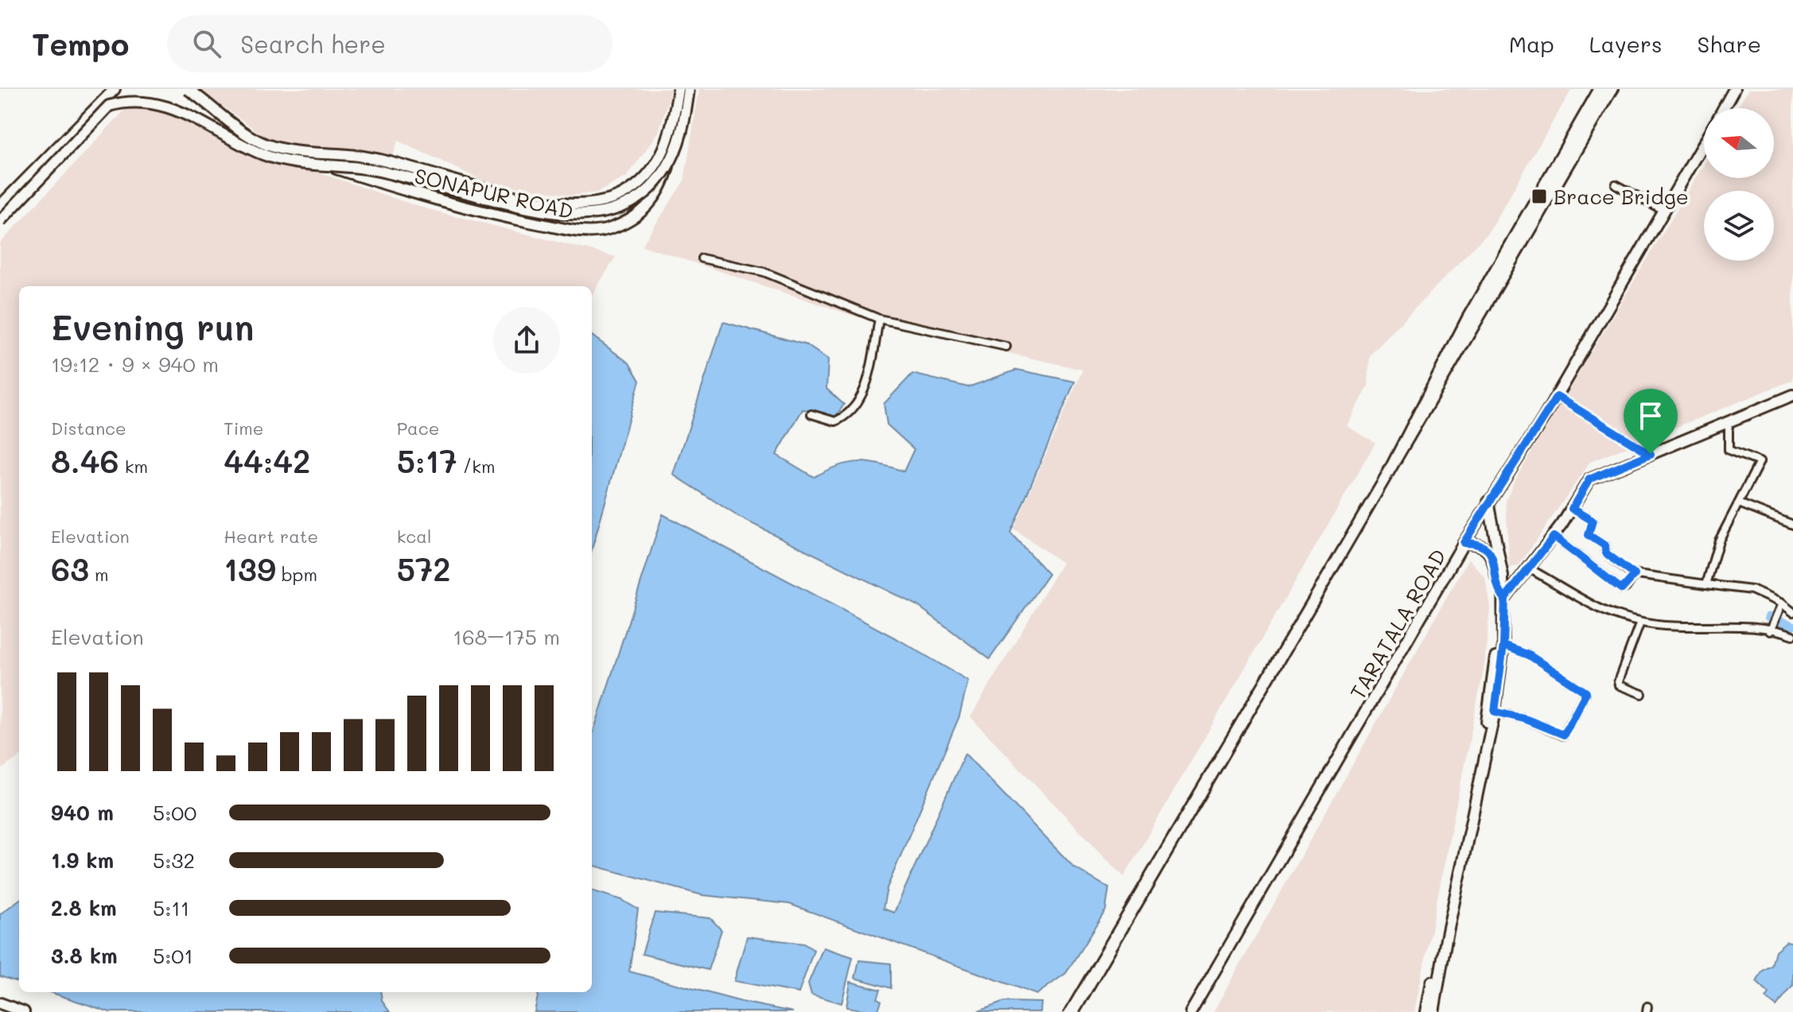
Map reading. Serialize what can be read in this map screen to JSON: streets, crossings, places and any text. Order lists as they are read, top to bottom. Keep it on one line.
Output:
{"streets":{"main road":["SONAPUR ROAD","TARATALA ROAD"]},"places":{"transit":["Brace Bridge"]},"north":"left","page":{"header":"Tempo","search":"Search here","nav":["Map","Layers","Share"],"heading":["Evening run","19:12 · 9 × 940 m"],"stats":[["Distance","8.46 km"],["Time","44:42"],["Pace","5:17 /km"],["Elevation","63 m"],["Heart rate","139 bpm"],["kcal","572"]],"chart":["Elevation","168–175 m"],"list":[{"name":"940 m","note":"5:00"},{"name":"1.9 km","note":"5:32"},{"name":"2.8 km","note":"5:11"},{"name":"3.8 km","note":"5:01"}]}}
